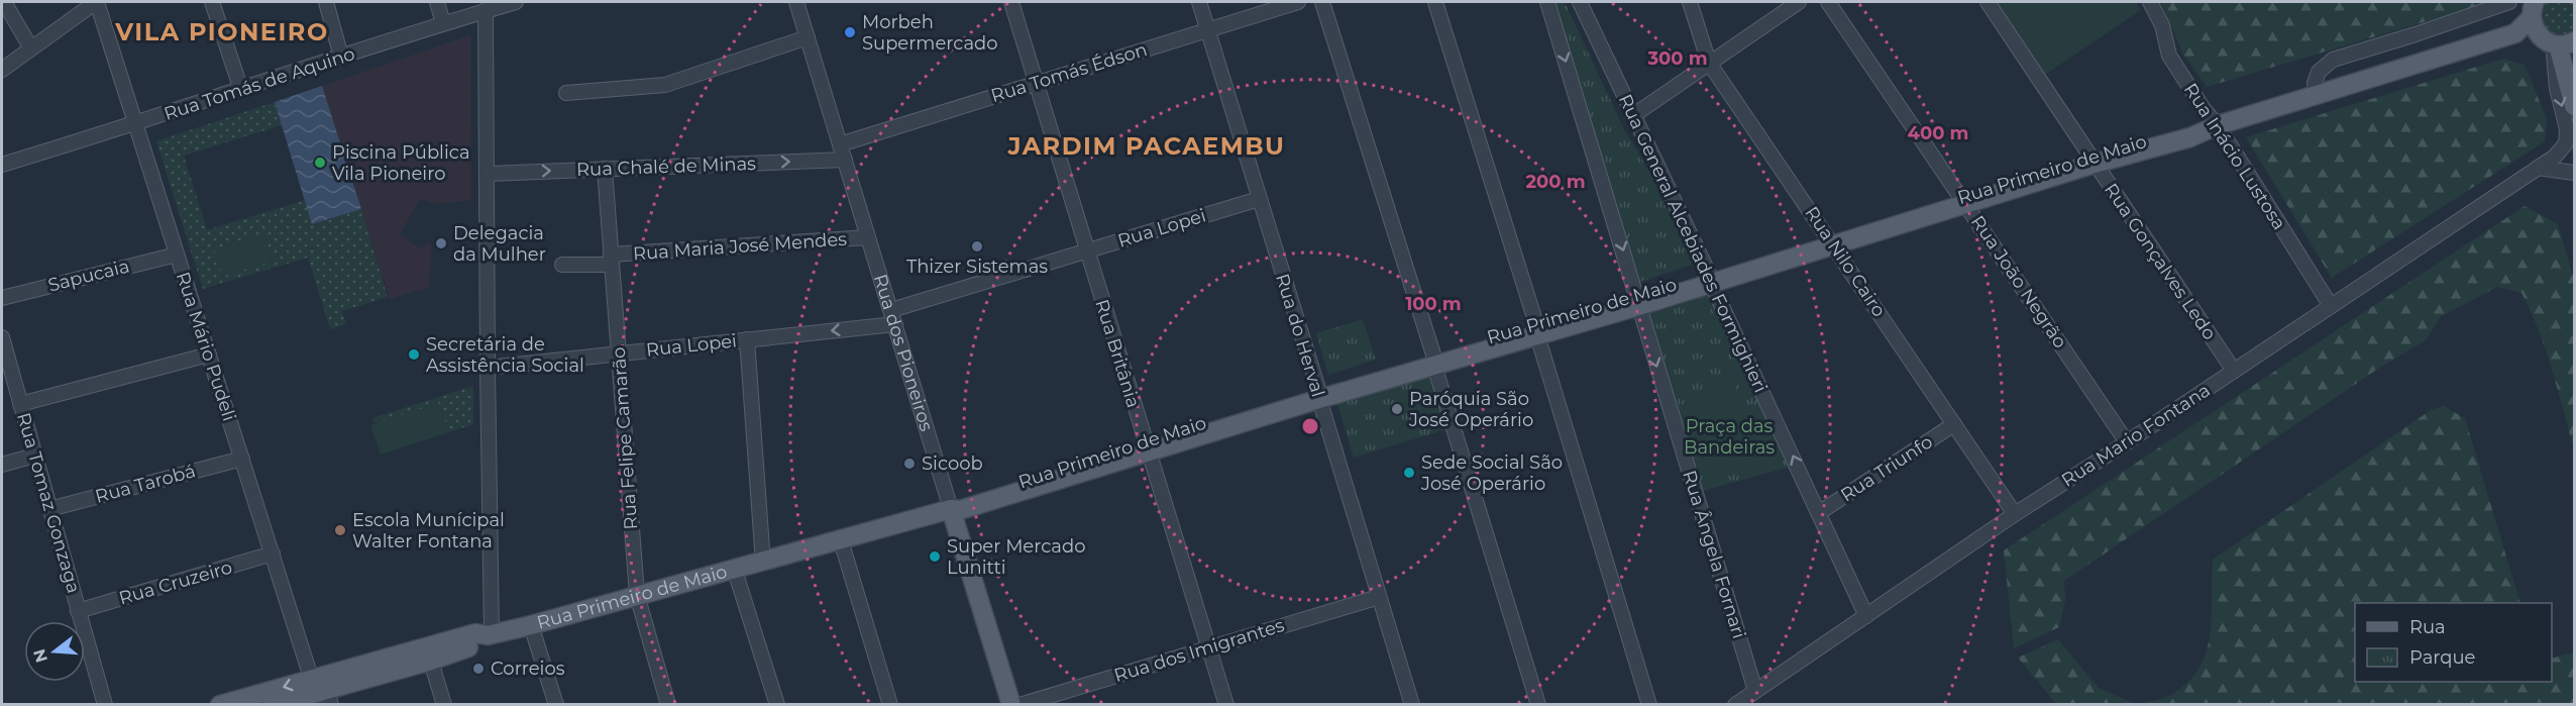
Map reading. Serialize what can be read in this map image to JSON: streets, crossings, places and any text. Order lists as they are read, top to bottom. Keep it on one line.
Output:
{"streets":{"main road":["Rua Primeiro de Maio","Rua dos Pioneiros"],"street":["Rua Tomás Édson","Rua Tomás de Aquino","Rua Inácio Lustosa","Rua Chalé de Minas","Rua Lopei","Rua General Alcebiades Formighieri","Rua Maria José Mendes","Rua Nilo Cairo","Rua Gonçalves Ledo","Sapucaia","Rua João Negrão","Rua do Herval","Rua Mário Pudeli","Rua Britânia","Rua Mario Fontana","Rua Felipe Camarão","Rua Triunfo","Rua Tarobá","Rua Tomaz Gonzaga","Rua Ângela Fornari","Rua Cruzeiro","Rua dos Imigrantes"]},"crossings":[["Rua Tomás Édson","Rua do Herval"],["Rua Tomás Édson","Rua dos Pioneiros"],["Rua Tomás Édson","Rua Britânia"],["Rua Tomás de Aquino","Rua Mário Pudeli"],["Rua Inácio Lustosa","Rua Primeiro de Maio"],["Rua Inácio Lustosa","Rua Mario Fontana"],["Rua Chalé de Minas","Rua dos Pioneiros"],["Rua Chalé de Minas","Rua Felipe Camarão"],["Rua Primeiro de Maio","Rua General Alcebiades Formighieri"],["Rua Primeiro de Maio","Rua Nilo Cairo"],["Rua Primeiro de Maio","Rua Gonçalves Ledo"],["Rua Primeiro de Maio","Rua João Negrão"],["Rua Primeiro de Maio","Rua do Herval"],["Rua Primeiro de Maio","Rua Mário Pudeli"],["Rua Primeiro de Maio","Rua dos Pioneiros"],["Rua Primeiro de Maio","Rua Britânia"],["Rua Primeiro de Maio","Rua Felipe Camarão"],["Rua Primeiro de Maio","Rua Ângela Fornari"],["Rua Lopei","Rua do Herval"],["Rua Lopei","Rua dos Pioneiros"],["Rua Lopei","Rua Britânia"],["Rua Lopei","Rua Felipe Camarão"],["Rua General Alcebiades Formighieri","Rua Mario Fontana"],["Rua General Alcebiades Formighieri","Rua Triunfo"],["Rua Maria José Mendes","Rua dos Pioneiros"],["Rua Maria José Mendes","Rua Felipe Camarão"],["Rua Nilo Cairo","Rua Mario Fontana"],["Rua Nilo Cairo","Rua Triunfo"],["Rua Gonçalves Ledo","Rua Mario Fontana"],["Sapucaia","Rua Mário Pudeli"],["Rua João Negrão","Rua Mario Fontana"],["Rua do Herval","Rua dos Imigrantes"],["Rua Mário Pudeli","Rua Tarobá"],["Rua Mário Pudeli","Rua Cruzeiro"],["Rua Britânia","Rua dos Imigrantes"],["Rua Mario Fontana","Rua Ângela Fornari"],["Rua Tarobá","Rua Tomaz Gonzaga"],["Rua Tomaz Gonzaga","Rua Cruzeiro"]],"one_way":["Rua General Alcebiades Formighieri"],"districts":["VILA PIONEIRO","JARDIM PACAEMBU"],"parks":["Praça das Bandeiras"],"places":["Morbeh Supermercado","Piscina Pública Vila Pioneiro","Delegacia da Mulher","Thizer Sistemas","Secretária de Assistência Social","Paróquia São José Operário","Sicoob","Sede Social São José Operário","Escola Munícipal Walter Fontana","Super Mercado Lunitti","Correios"],"legend":["Rua","Parque"],"north":"left","rings":["300 m","400 m","200 m","100 m"]}
